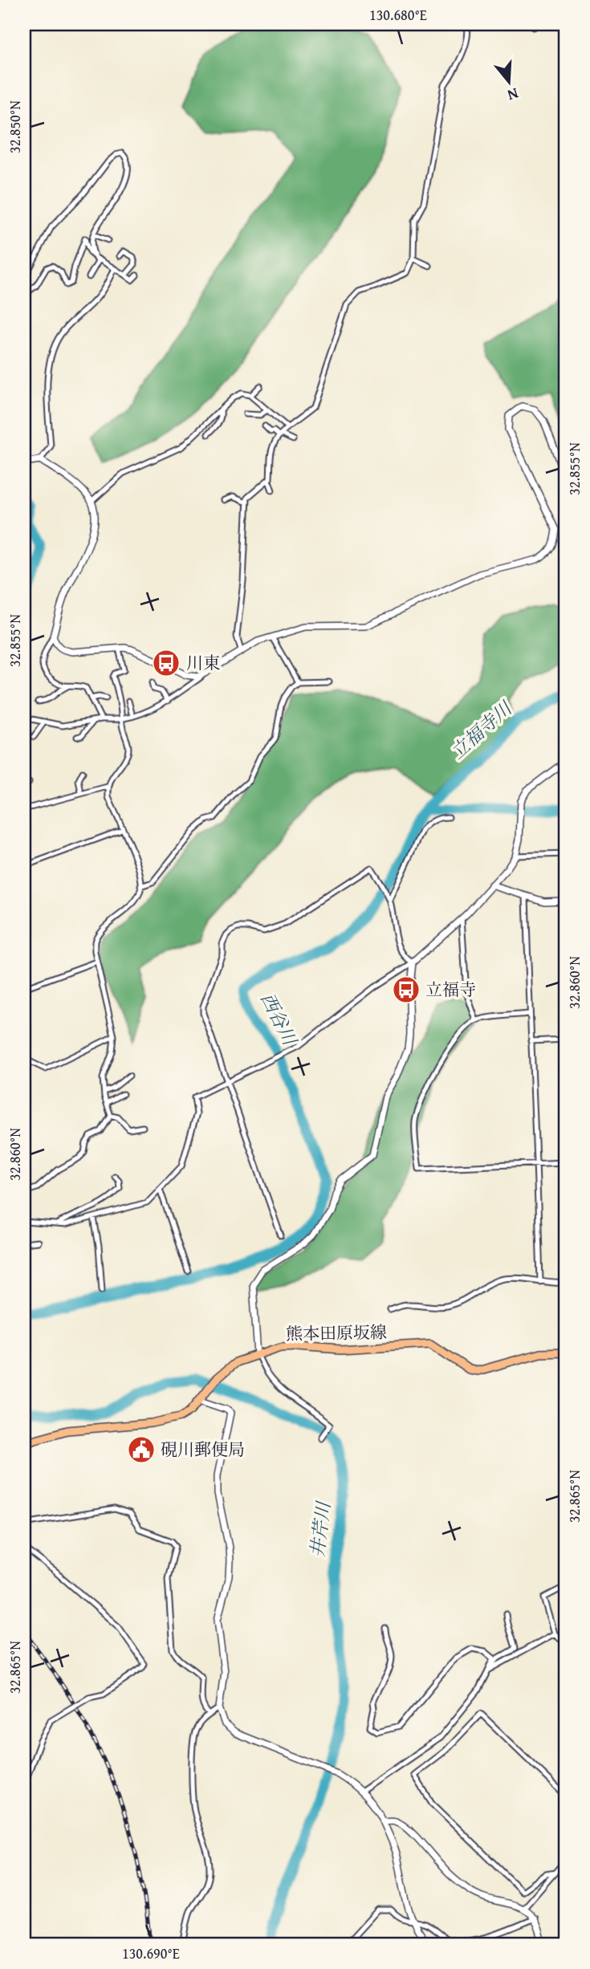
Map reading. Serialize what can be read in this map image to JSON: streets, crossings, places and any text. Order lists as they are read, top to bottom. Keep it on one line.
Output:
{"streets":{"main road":["熊本田原坂線"]},"water":["立福寺川","西谷川","井芹川"],"places":{"bus stop":["川東","立福寺"],"public building":["硯川郵便局"]},"north":"bottom","coordinates":["130.680°E","32.850°N","32.855°N","32.860°N","32.865°N","130.690°E"]}
